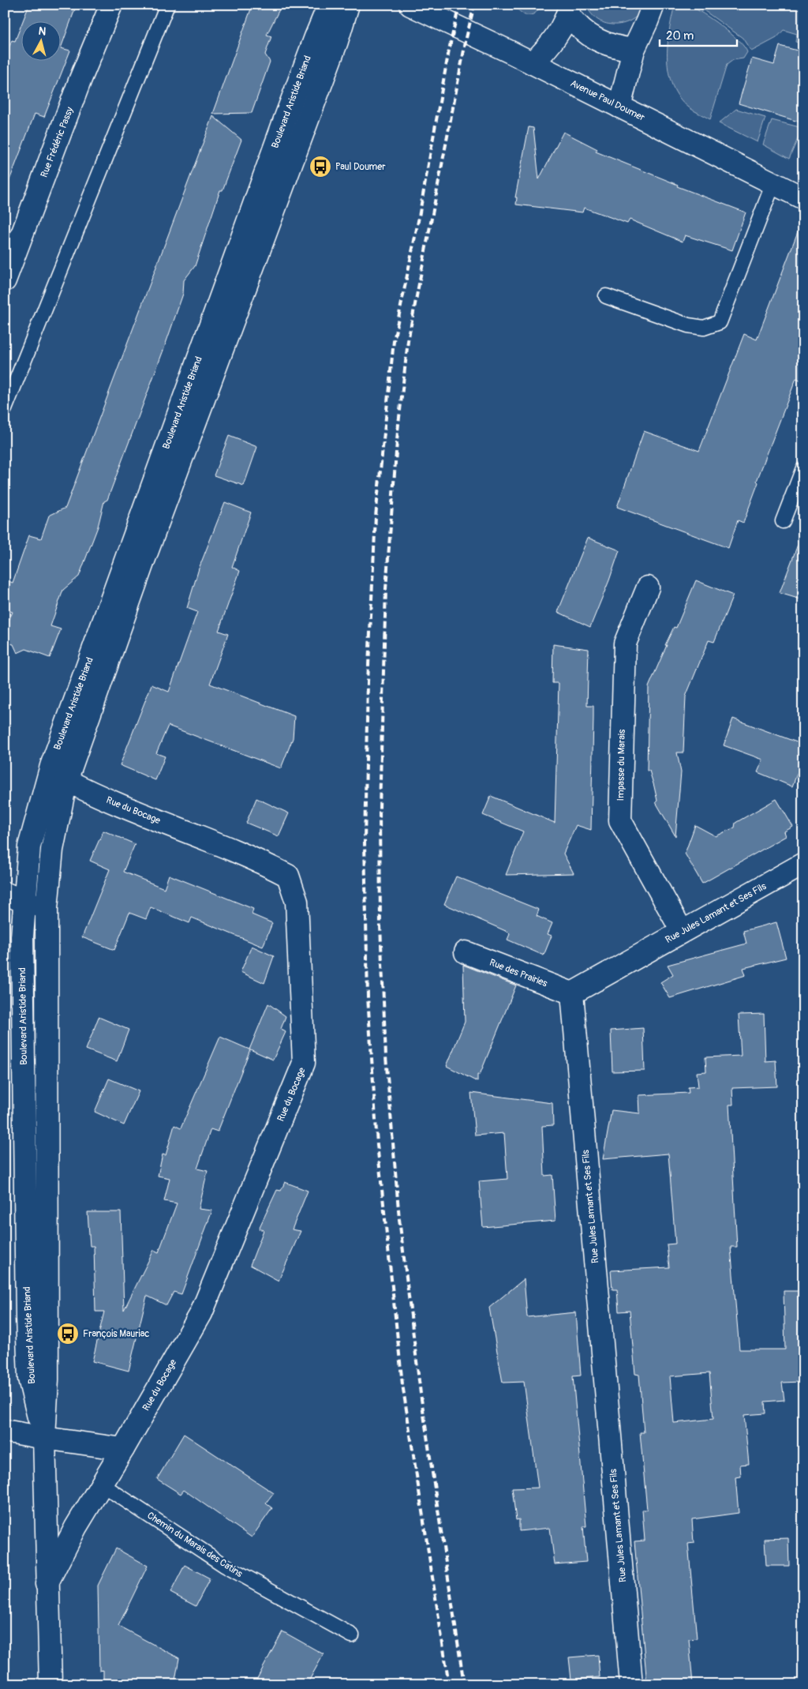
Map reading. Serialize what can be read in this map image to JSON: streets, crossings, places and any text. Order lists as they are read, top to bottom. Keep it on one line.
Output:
{"streets":{"main road":["Avenue Paul Doumer","Boulevard Aristide Briand","Rue Frédéric Passy","Impasse du Marais","Rue du Bocage","Rue Jules Lamant et Ses Fils","Rue des Prairies"],"lane":["Chemin du Marais des Catins"]},"crossings":[["Boulevard Aristide Briand","Rue du Bocage"],["Impasse du Marais","Rue Jules Lamant et Ses Fils"],["Rue du Bocage","Chemin du Marais des Catins"],["Rue Jules Lamant et Ses Fils","Rue des Prairies"]],"places":{"bus stop":["Paul Doumer","François Mauriac"]},"scale_bar":"20 m","north":"top"}
